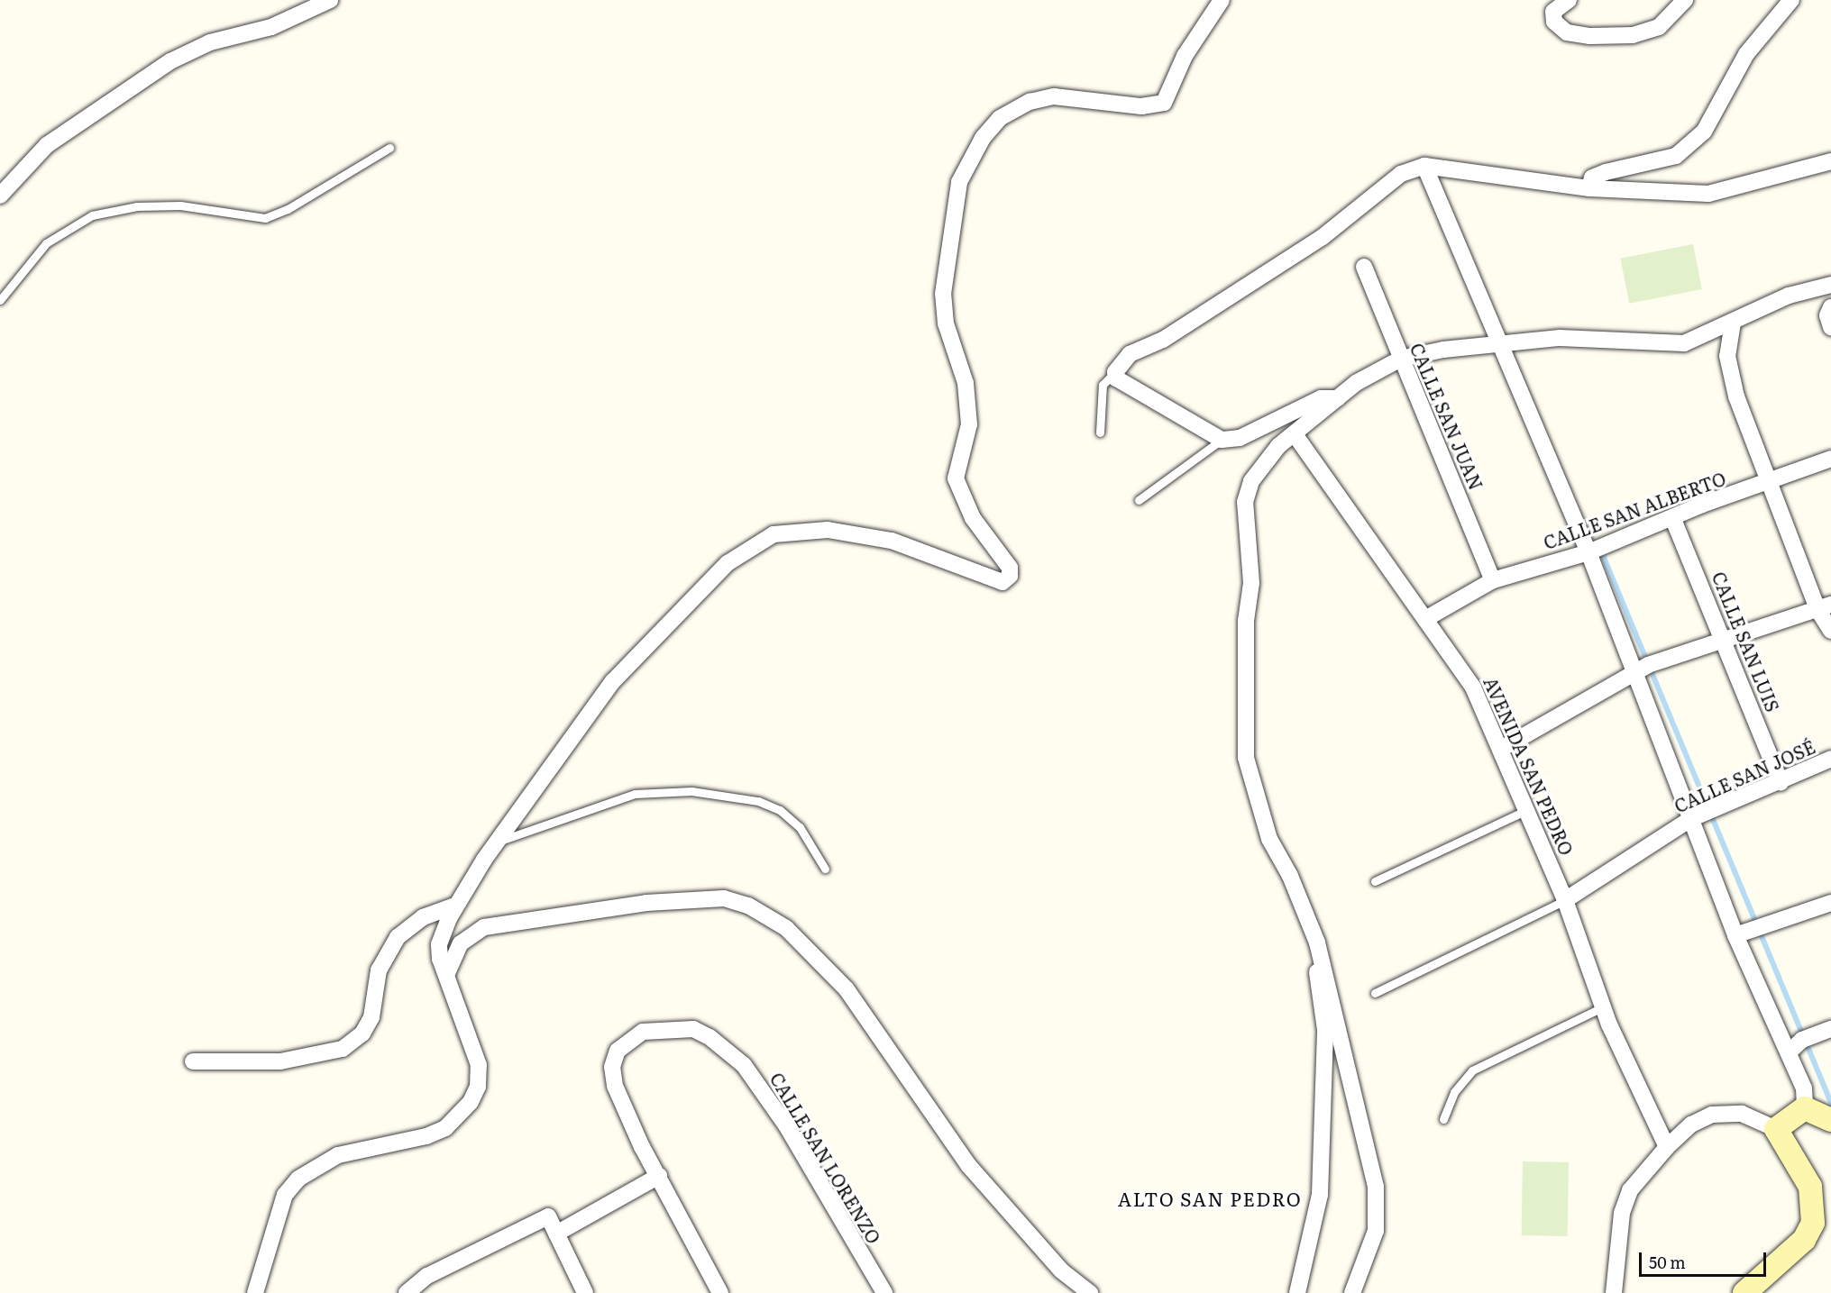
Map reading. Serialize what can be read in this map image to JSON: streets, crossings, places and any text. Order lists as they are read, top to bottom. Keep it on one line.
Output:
{"streets":{"street":["CALLE SAN JUAN","CALLE SAN ALBERTO","CALLE SAN LUIS","AVENIDA SAN PEDRO","CALLE SAN JOSÉ","CALLE SAN LORENZO"]},"crossings":[["CALLE SAN JUAN","CALLE SAN ALBERTO"],["CALLE SAN ALBERTO","CALLE SAN LUIS"],["CALLE SAN ALBERTO","AVENIDA SAN PEDRO"],["CALLE SAN LUIS","CALLE SAN JOSÉ"],["AVENIDA SAN PEDRO","CALLE SAN JOSÉ"]],"districts":["ALTO SAN PEDRO"],"scale_bar":"50 m"}
